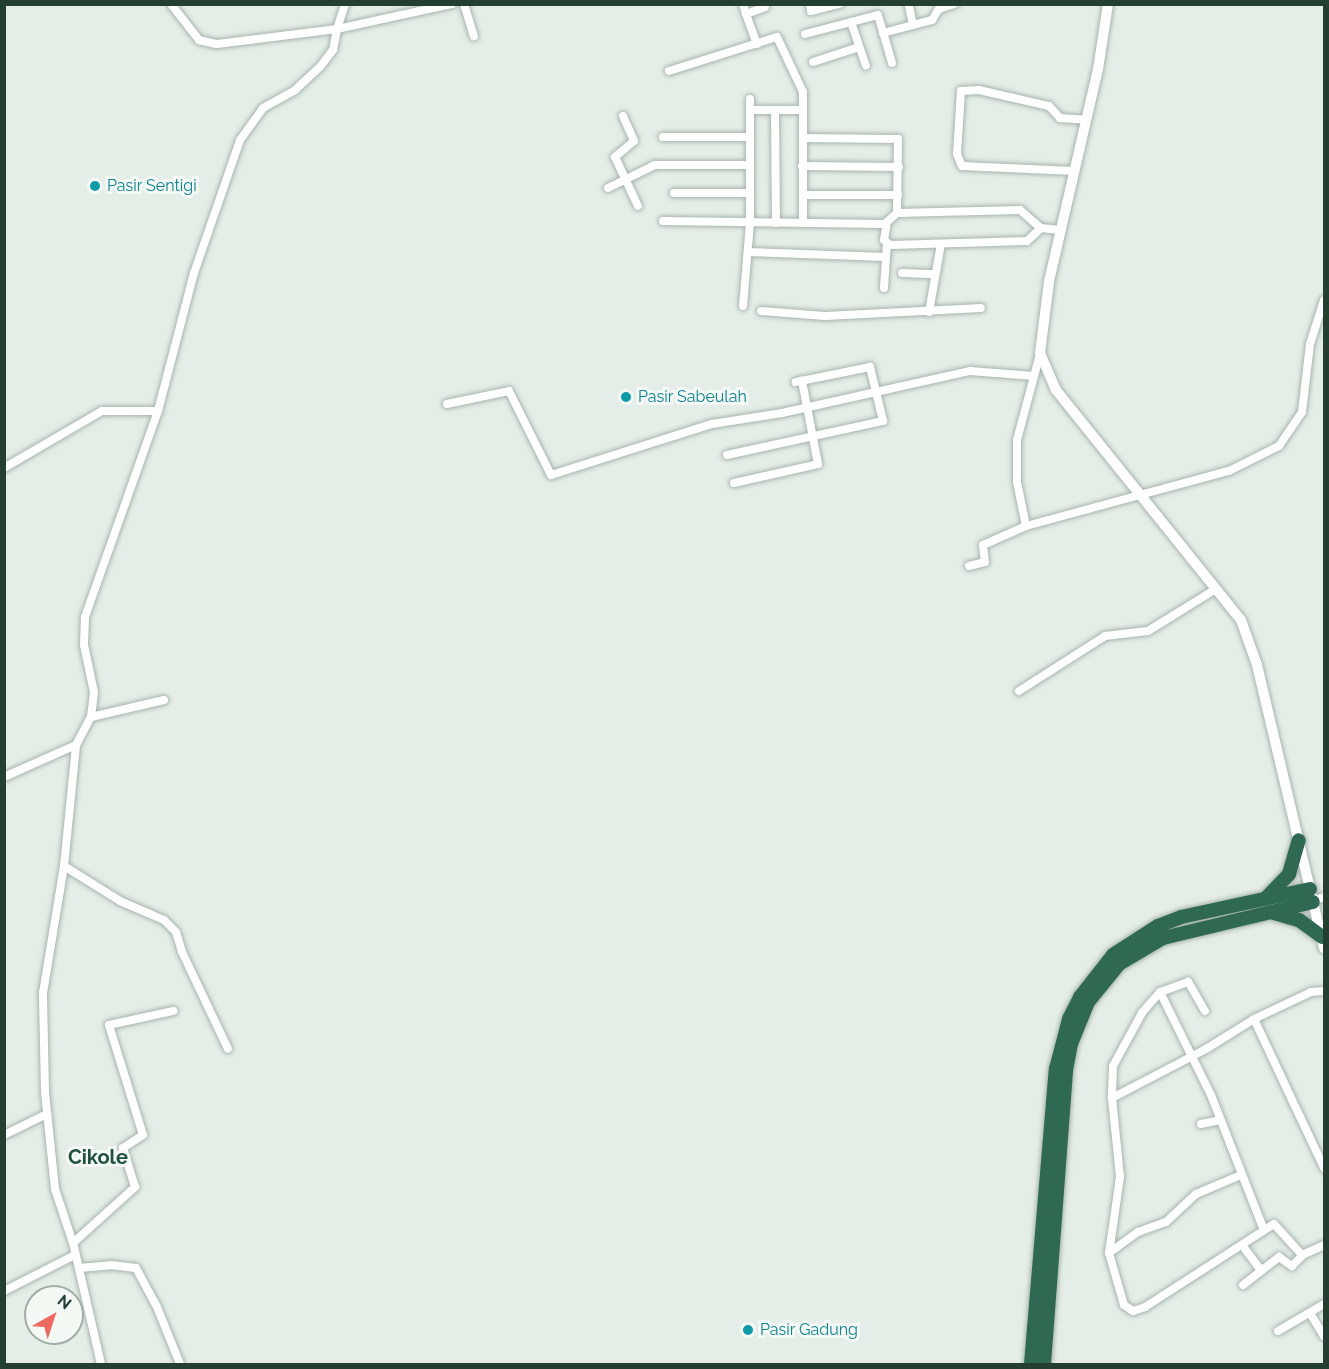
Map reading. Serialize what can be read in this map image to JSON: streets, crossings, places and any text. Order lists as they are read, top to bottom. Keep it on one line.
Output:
{"districts":["Cikole"],"places":["Pasir Sentigi","Pasir Sabeulah","Pasir Gadung"],"north":"top right"}
